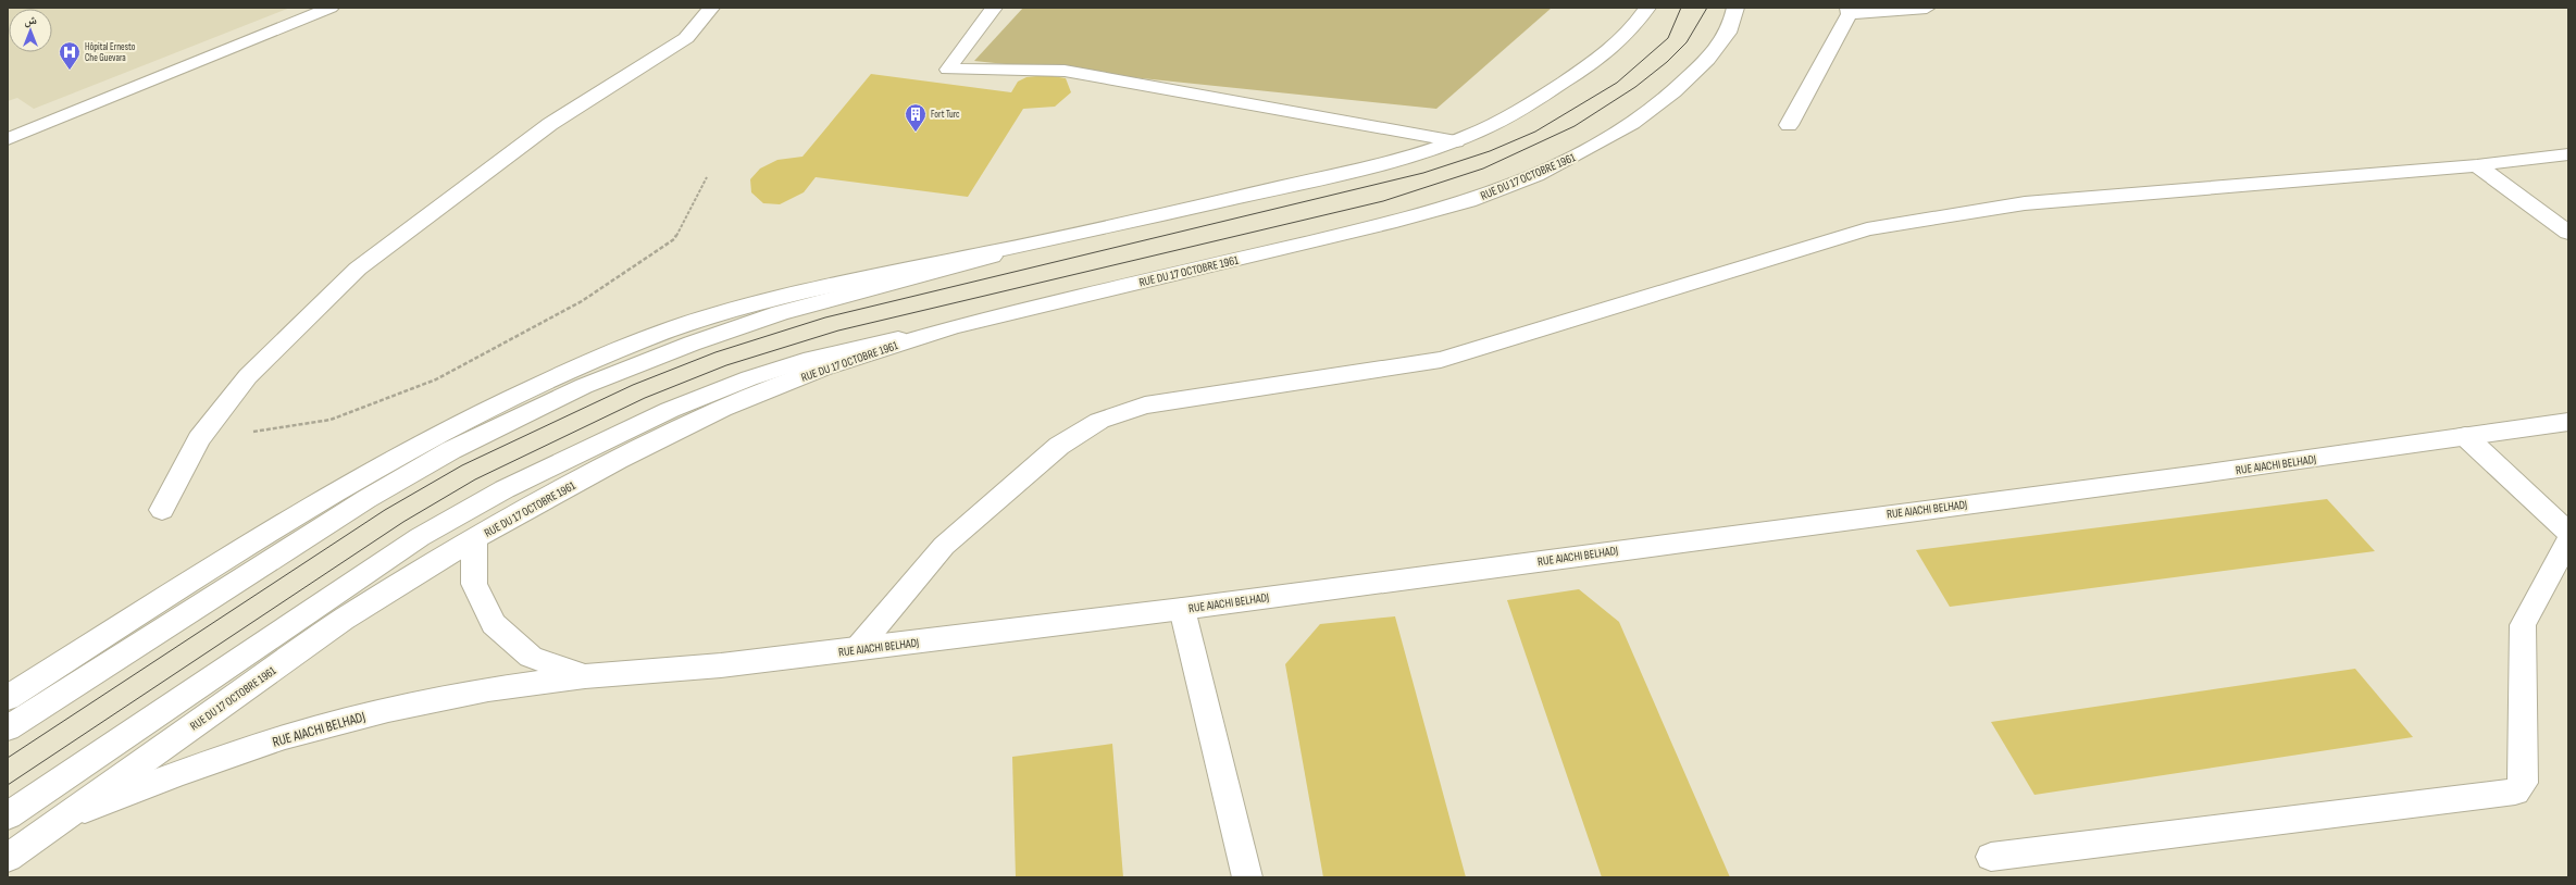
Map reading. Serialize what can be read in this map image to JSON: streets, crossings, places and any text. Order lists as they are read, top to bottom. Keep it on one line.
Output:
{"streets":{"street":["RUE DU 17 OCTOBRE 1961","RUE AIACHI BELHADJ"]},"crossings":[["RUE DU 17 OCTOBRE 1961","RUE AIACHI BELHADJ"]],"places":{"hospital":["Hôpital Ernesto Che Guevara"],"building":["Fort Turc"]},"north":"top"}
